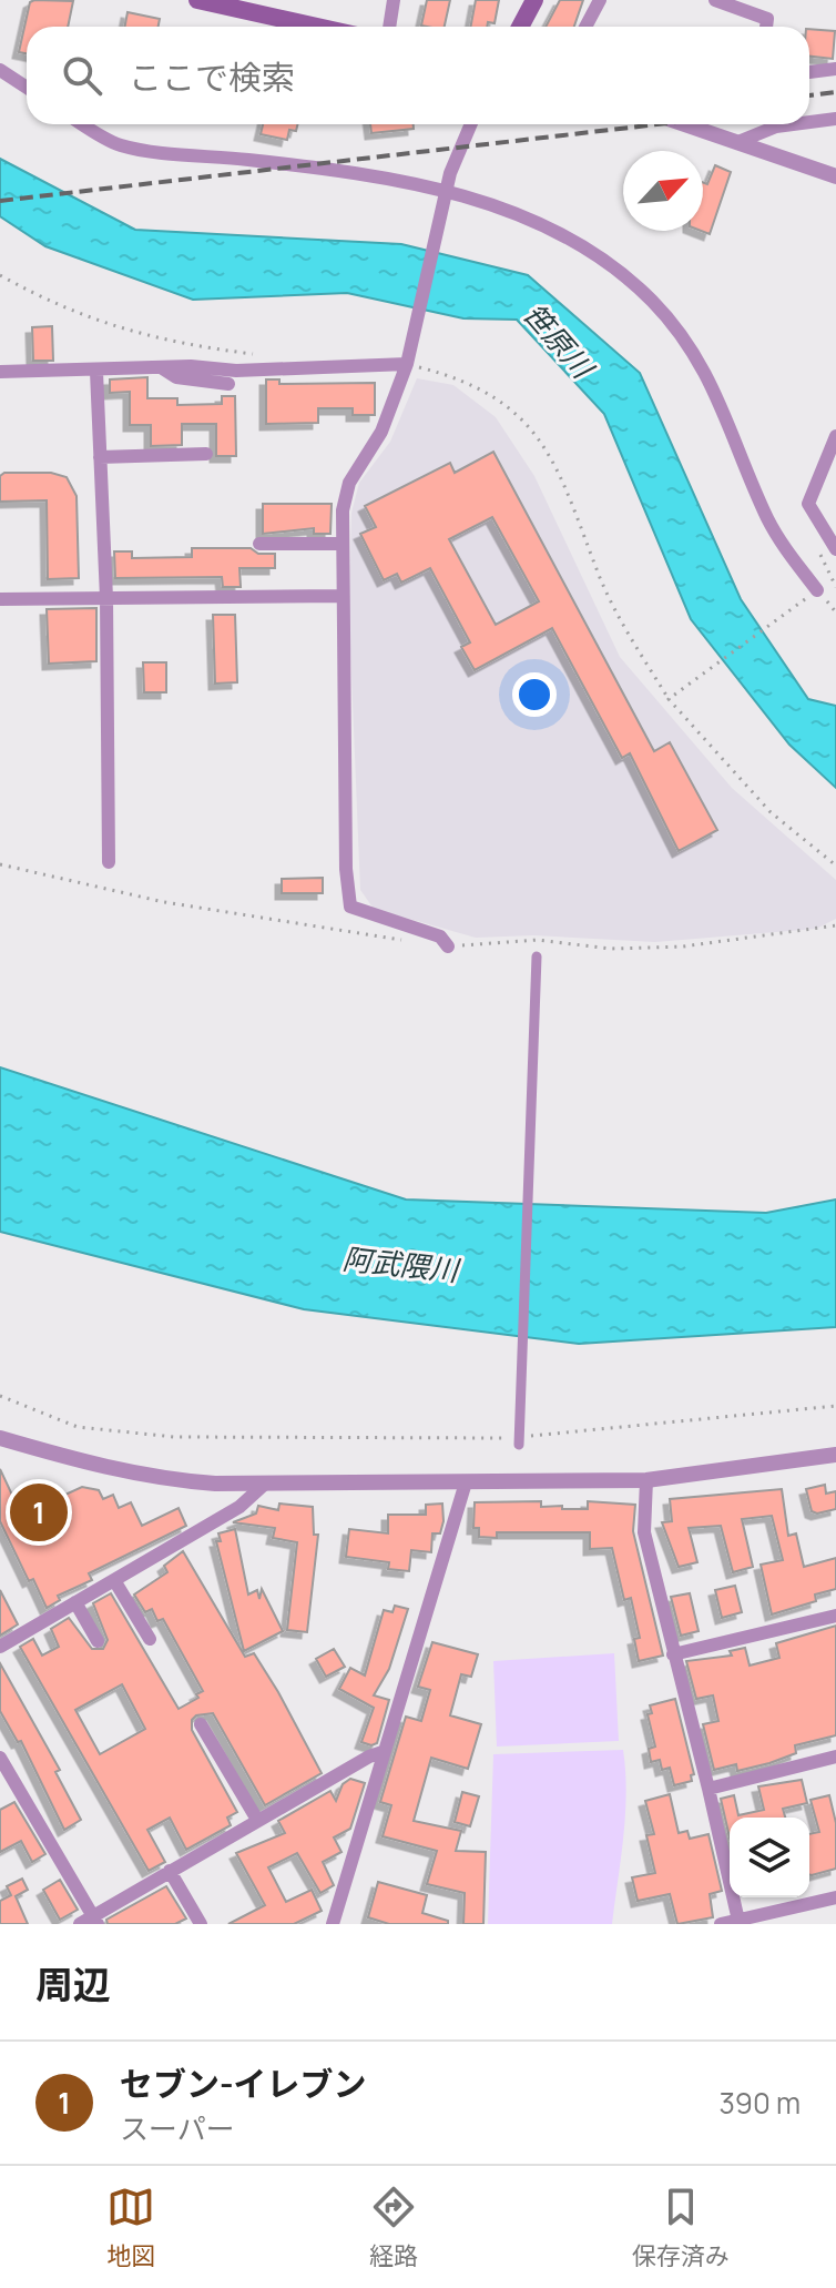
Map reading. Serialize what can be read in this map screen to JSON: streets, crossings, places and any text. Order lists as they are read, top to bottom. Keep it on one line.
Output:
{"water":["笹原川","阿武隈川"],"north":"top right","page":{"search":"ここで検索","pins":"1","heading":"周辺","list":[{"mark":"1","name":"セブン-イレブン","note":"スーパー","value":"390 m"}],"nav":["地図","経路","保存済み"]}}
